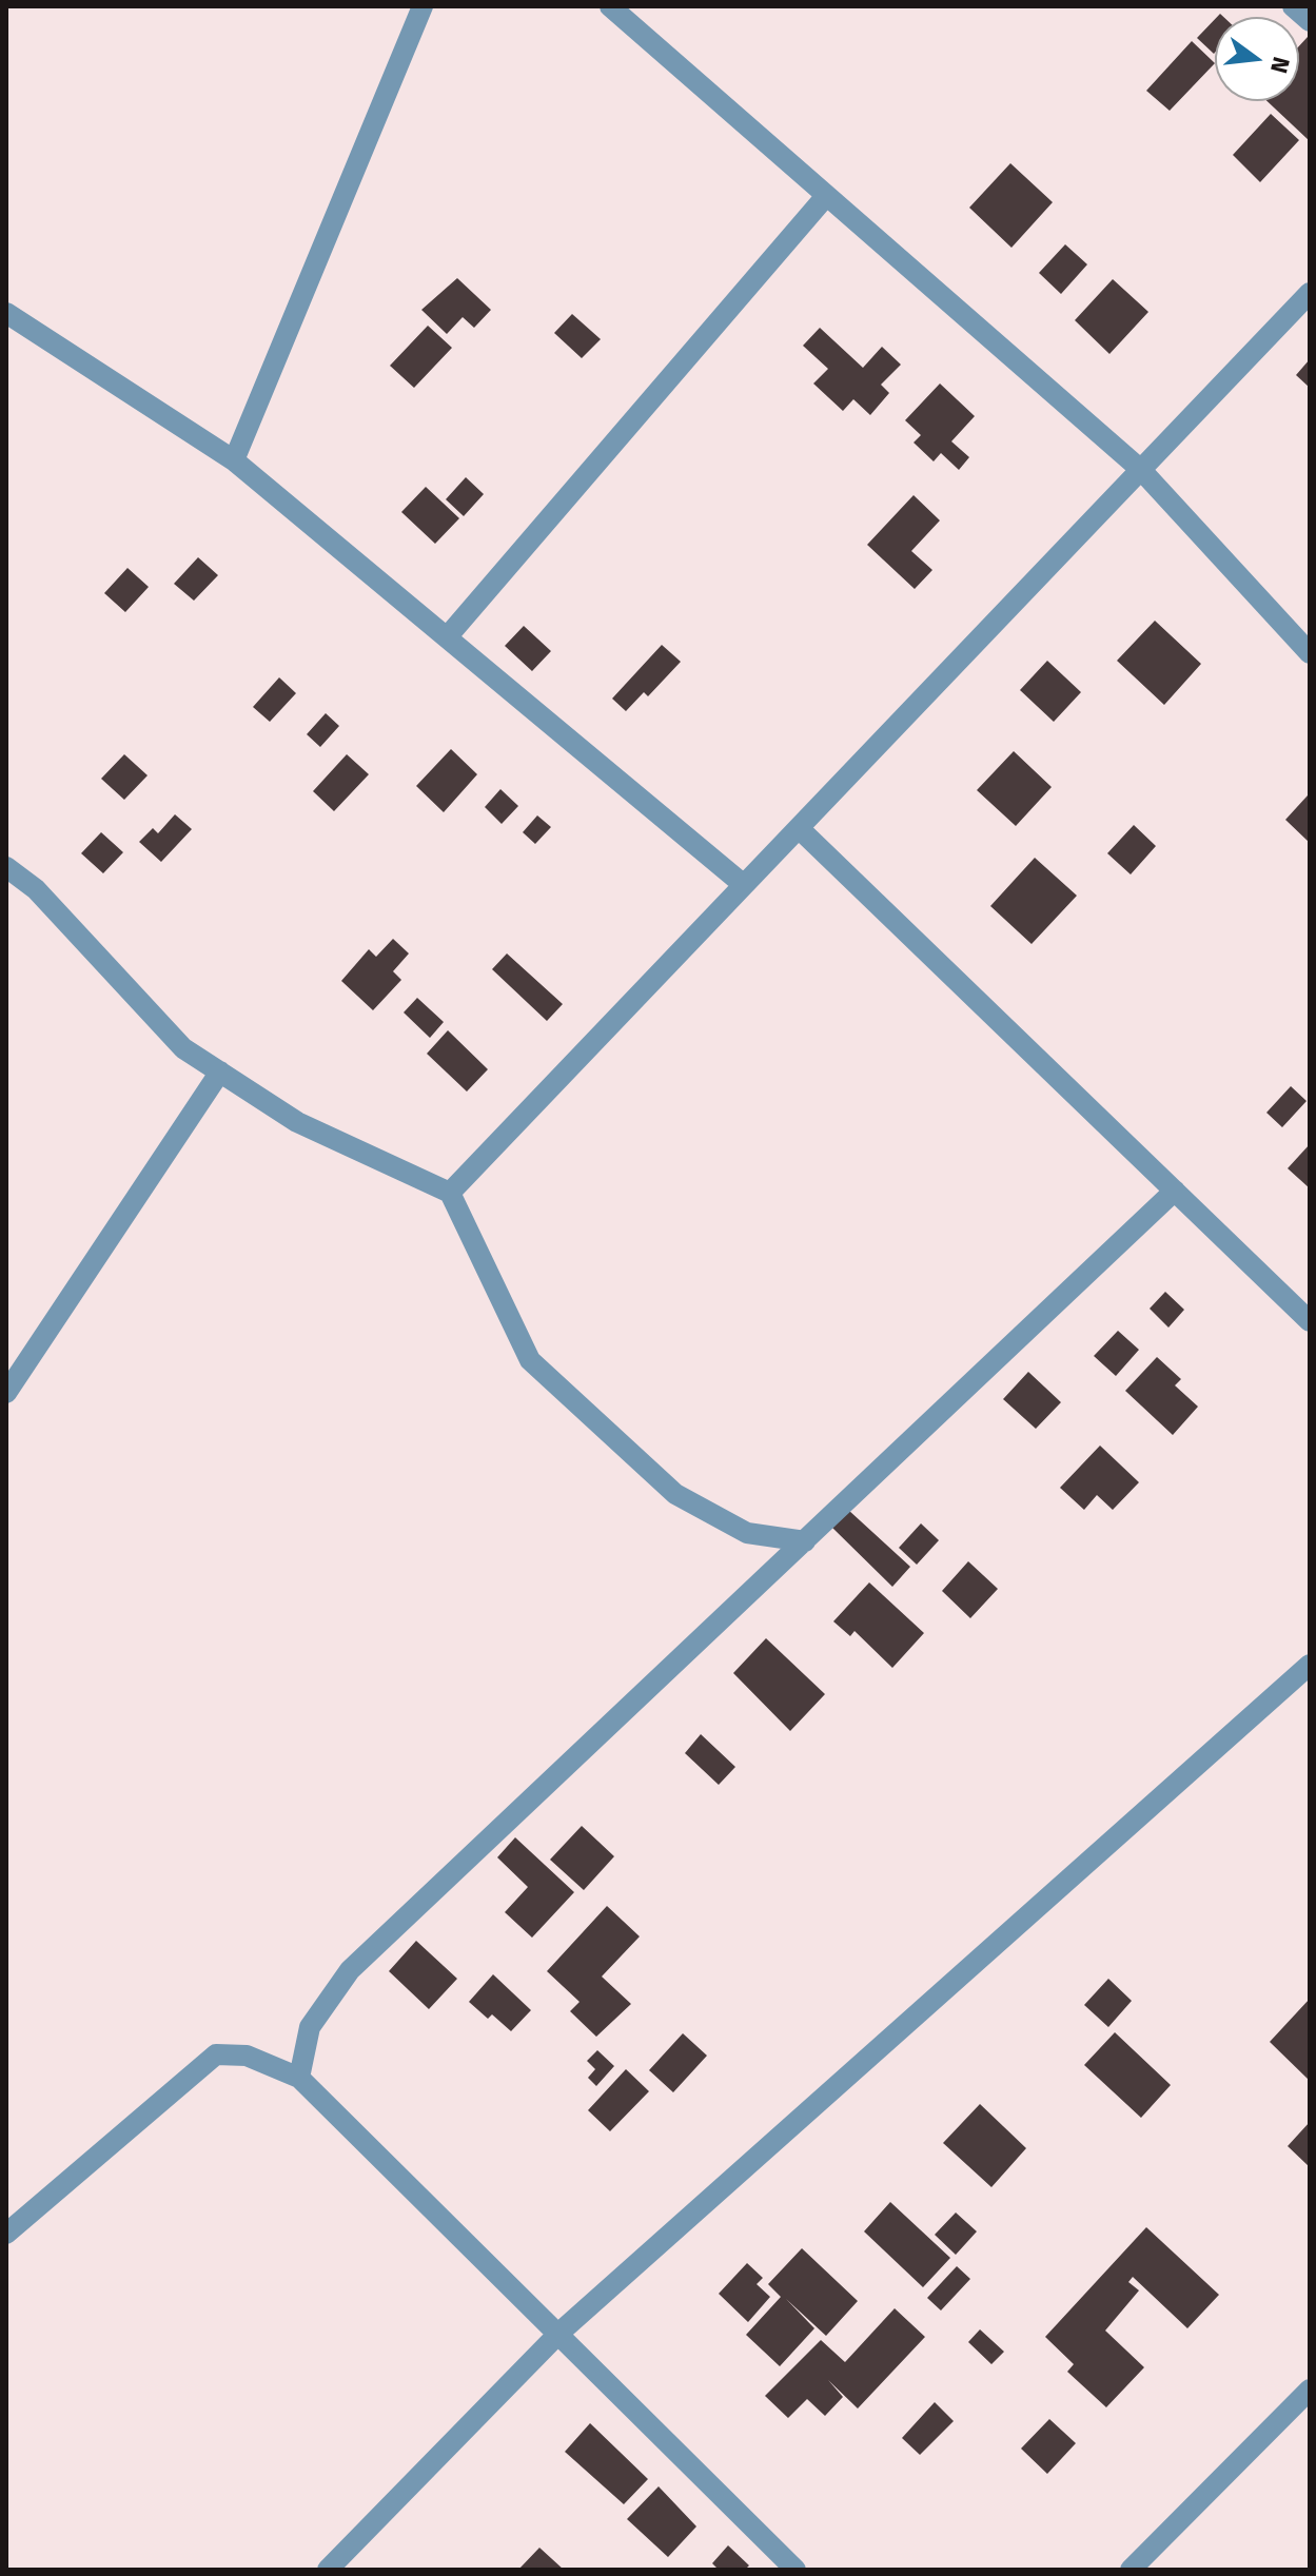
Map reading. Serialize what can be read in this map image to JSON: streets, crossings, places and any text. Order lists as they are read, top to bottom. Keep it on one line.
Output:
{"north":"right"}
